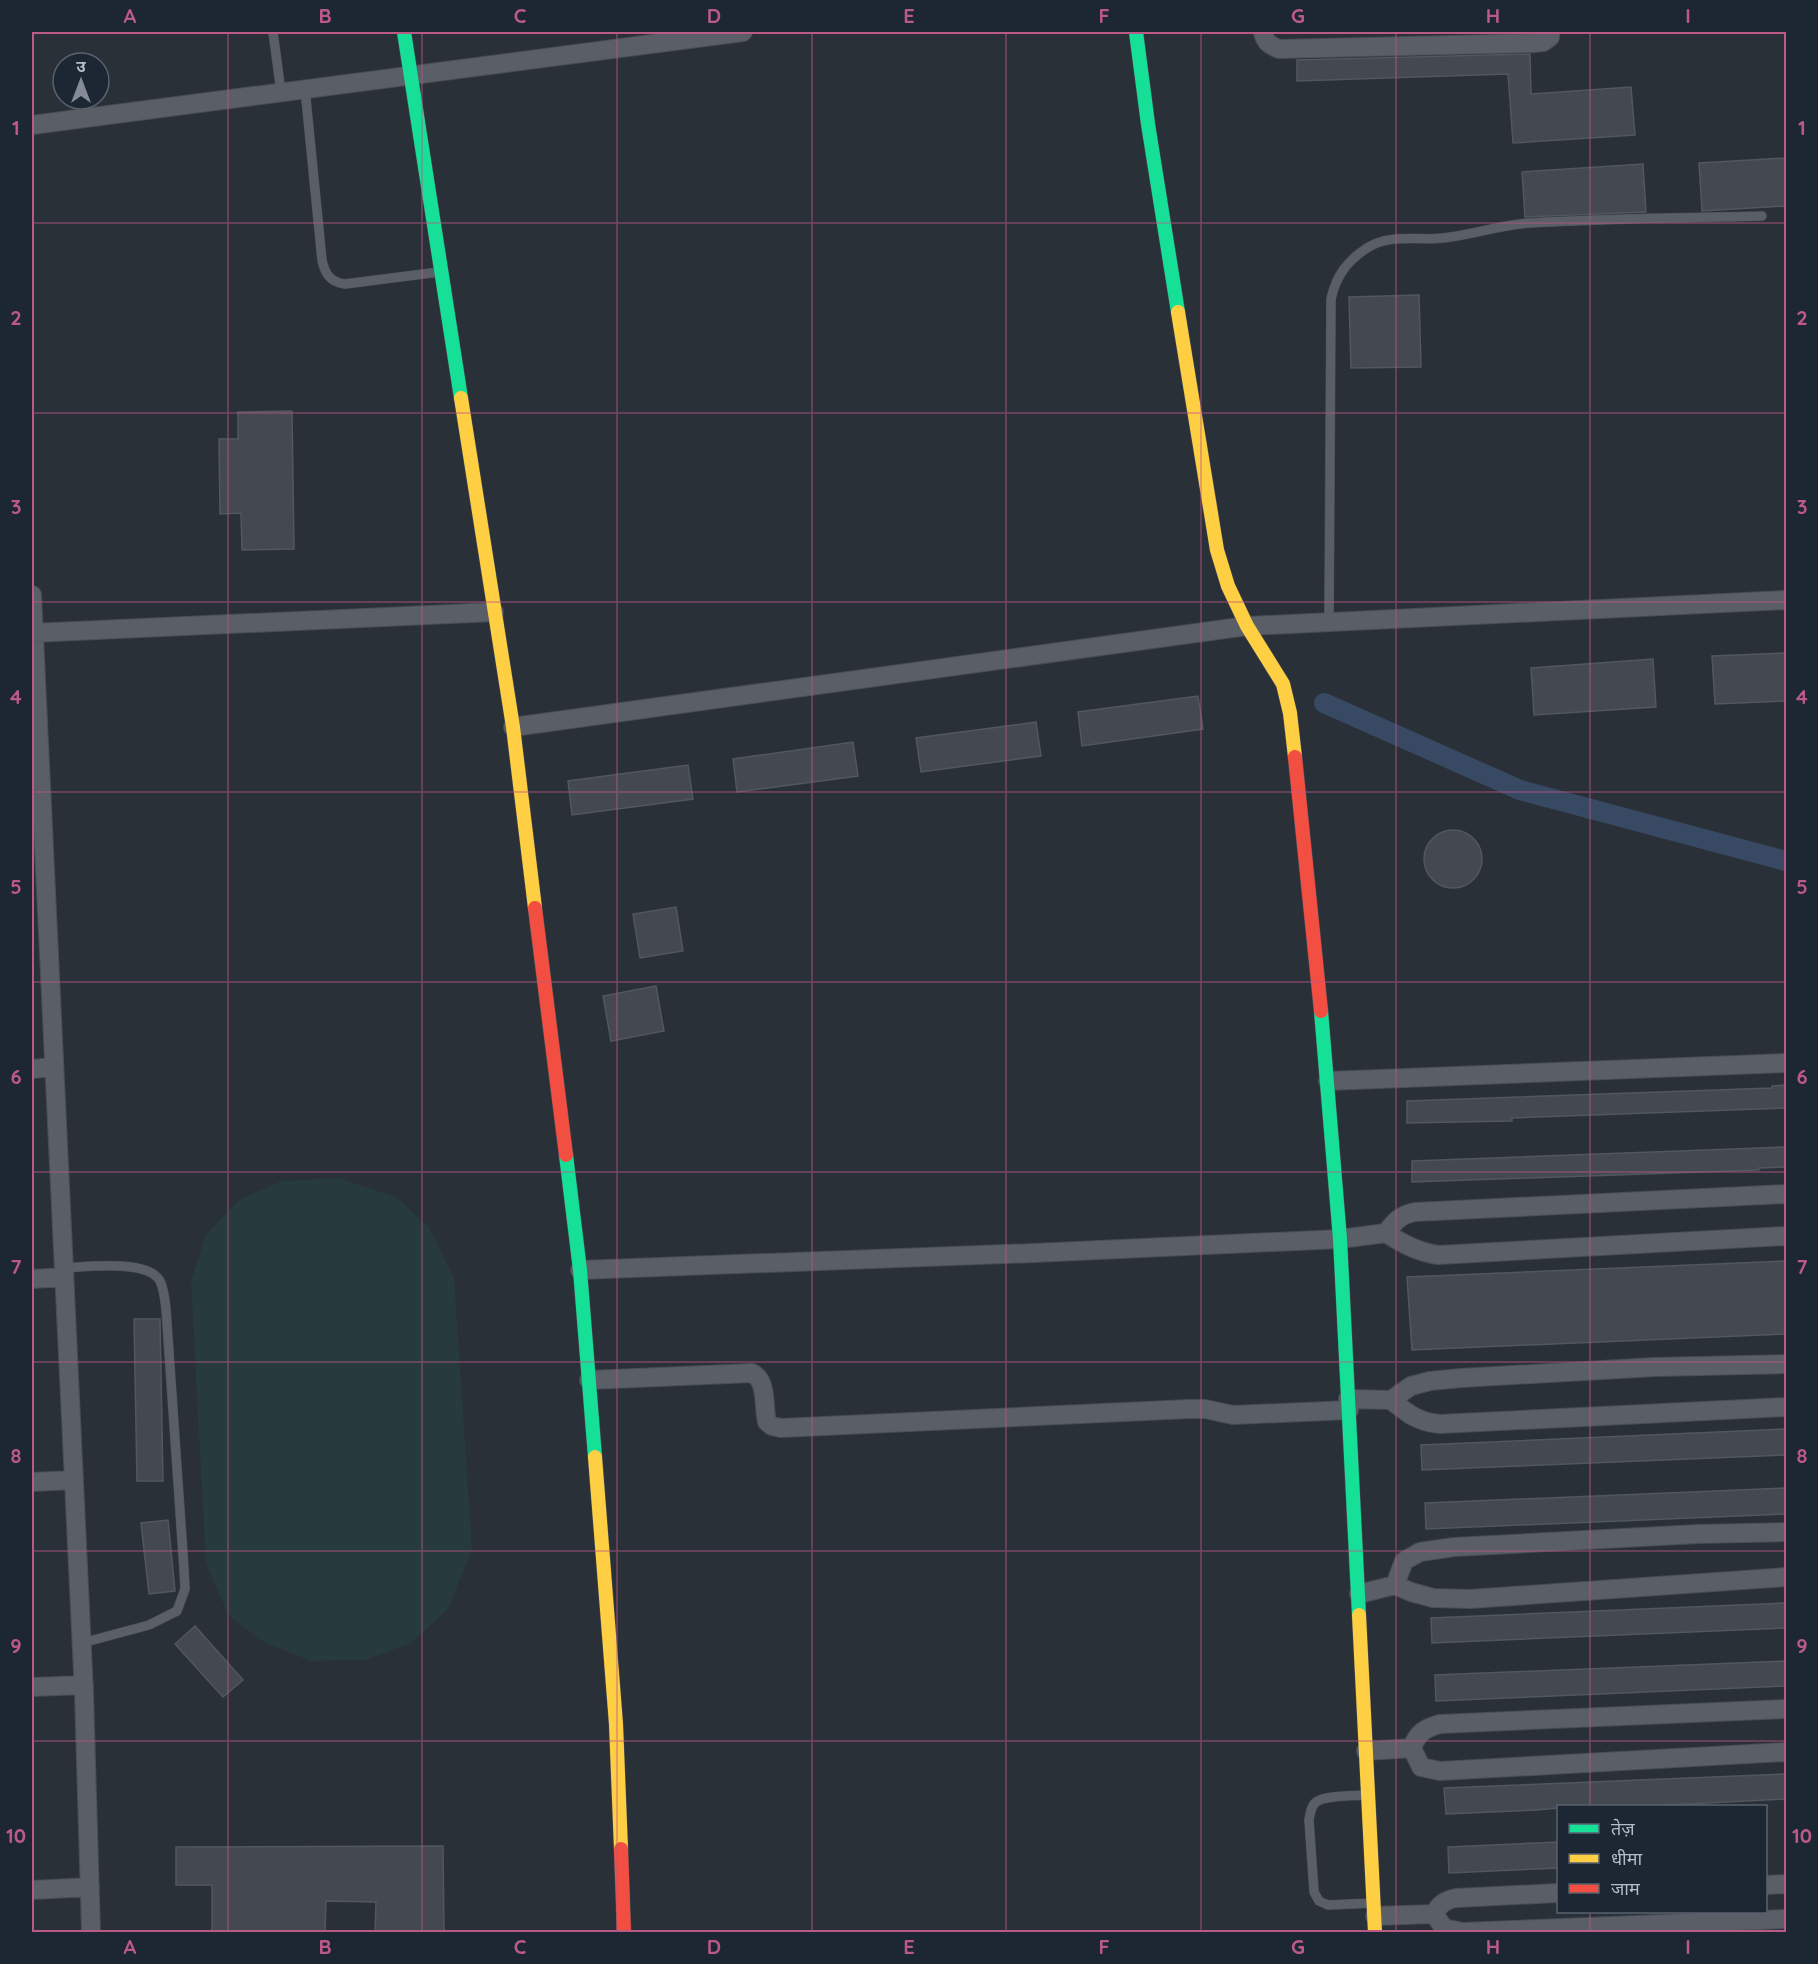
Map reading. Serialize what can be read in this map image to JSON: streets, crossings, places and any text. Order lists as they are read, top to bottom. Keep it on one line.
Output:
{"legend":["तेज़","धीमा","जाम"],"north":"top","grid":{"columns":["A","B","C","D","E","F","G","H","I"],"rows":["1","2","3","4","5","6","7","8","9","10"]}}
